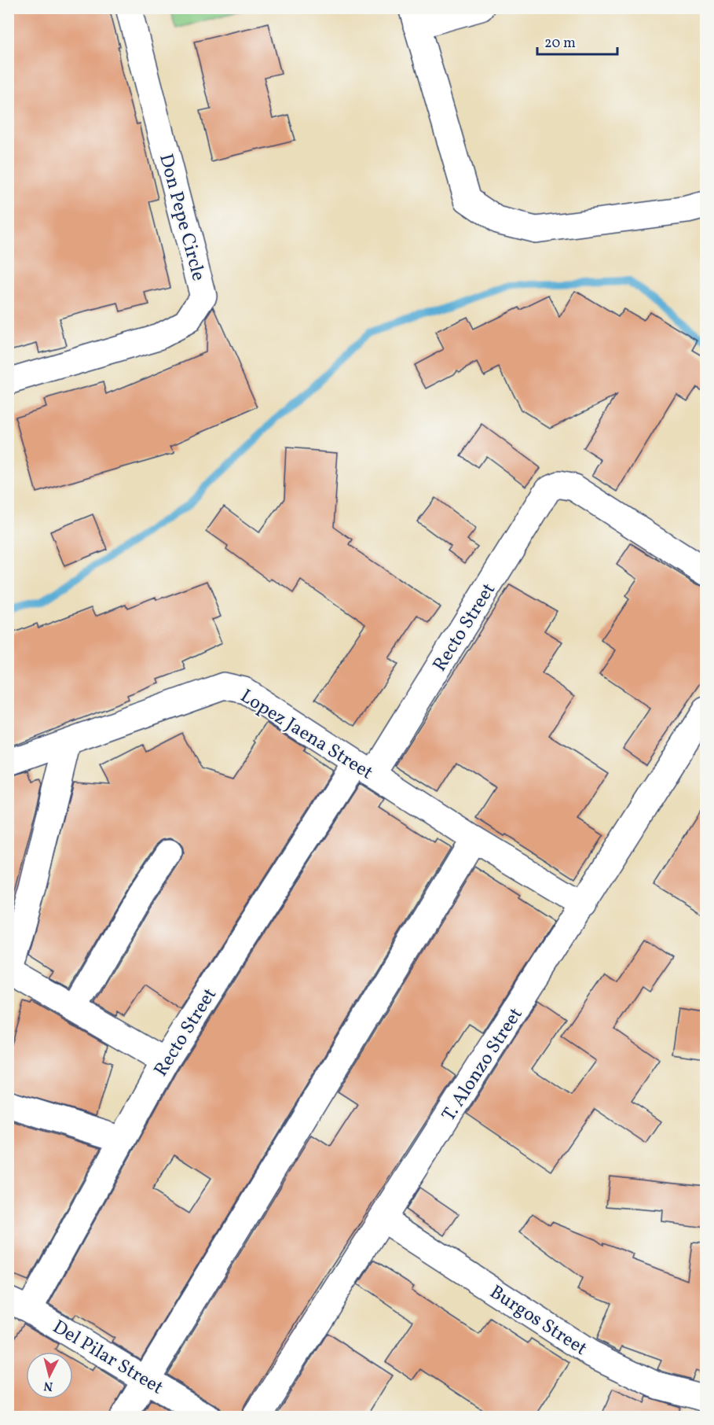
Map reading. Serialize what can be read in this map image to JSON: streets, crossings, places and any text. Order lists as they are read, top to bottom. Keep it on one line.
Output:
{"streets":{"street":["Don Pepe Circle","Recto Street","Lopez Jaena Street","T. Alonzo Street","Burgos Street","Del Pilar Street"]},"crossings":[["Recto Street","Lopez Jaena Street"],["Recto Street","Del Pilar Street"],["Lopez Jaena Street","T. Alonzo Street"],["T. Alonzo Street","Burgos Street"]],"scale_bar":"20 m","north":"bottom"}
